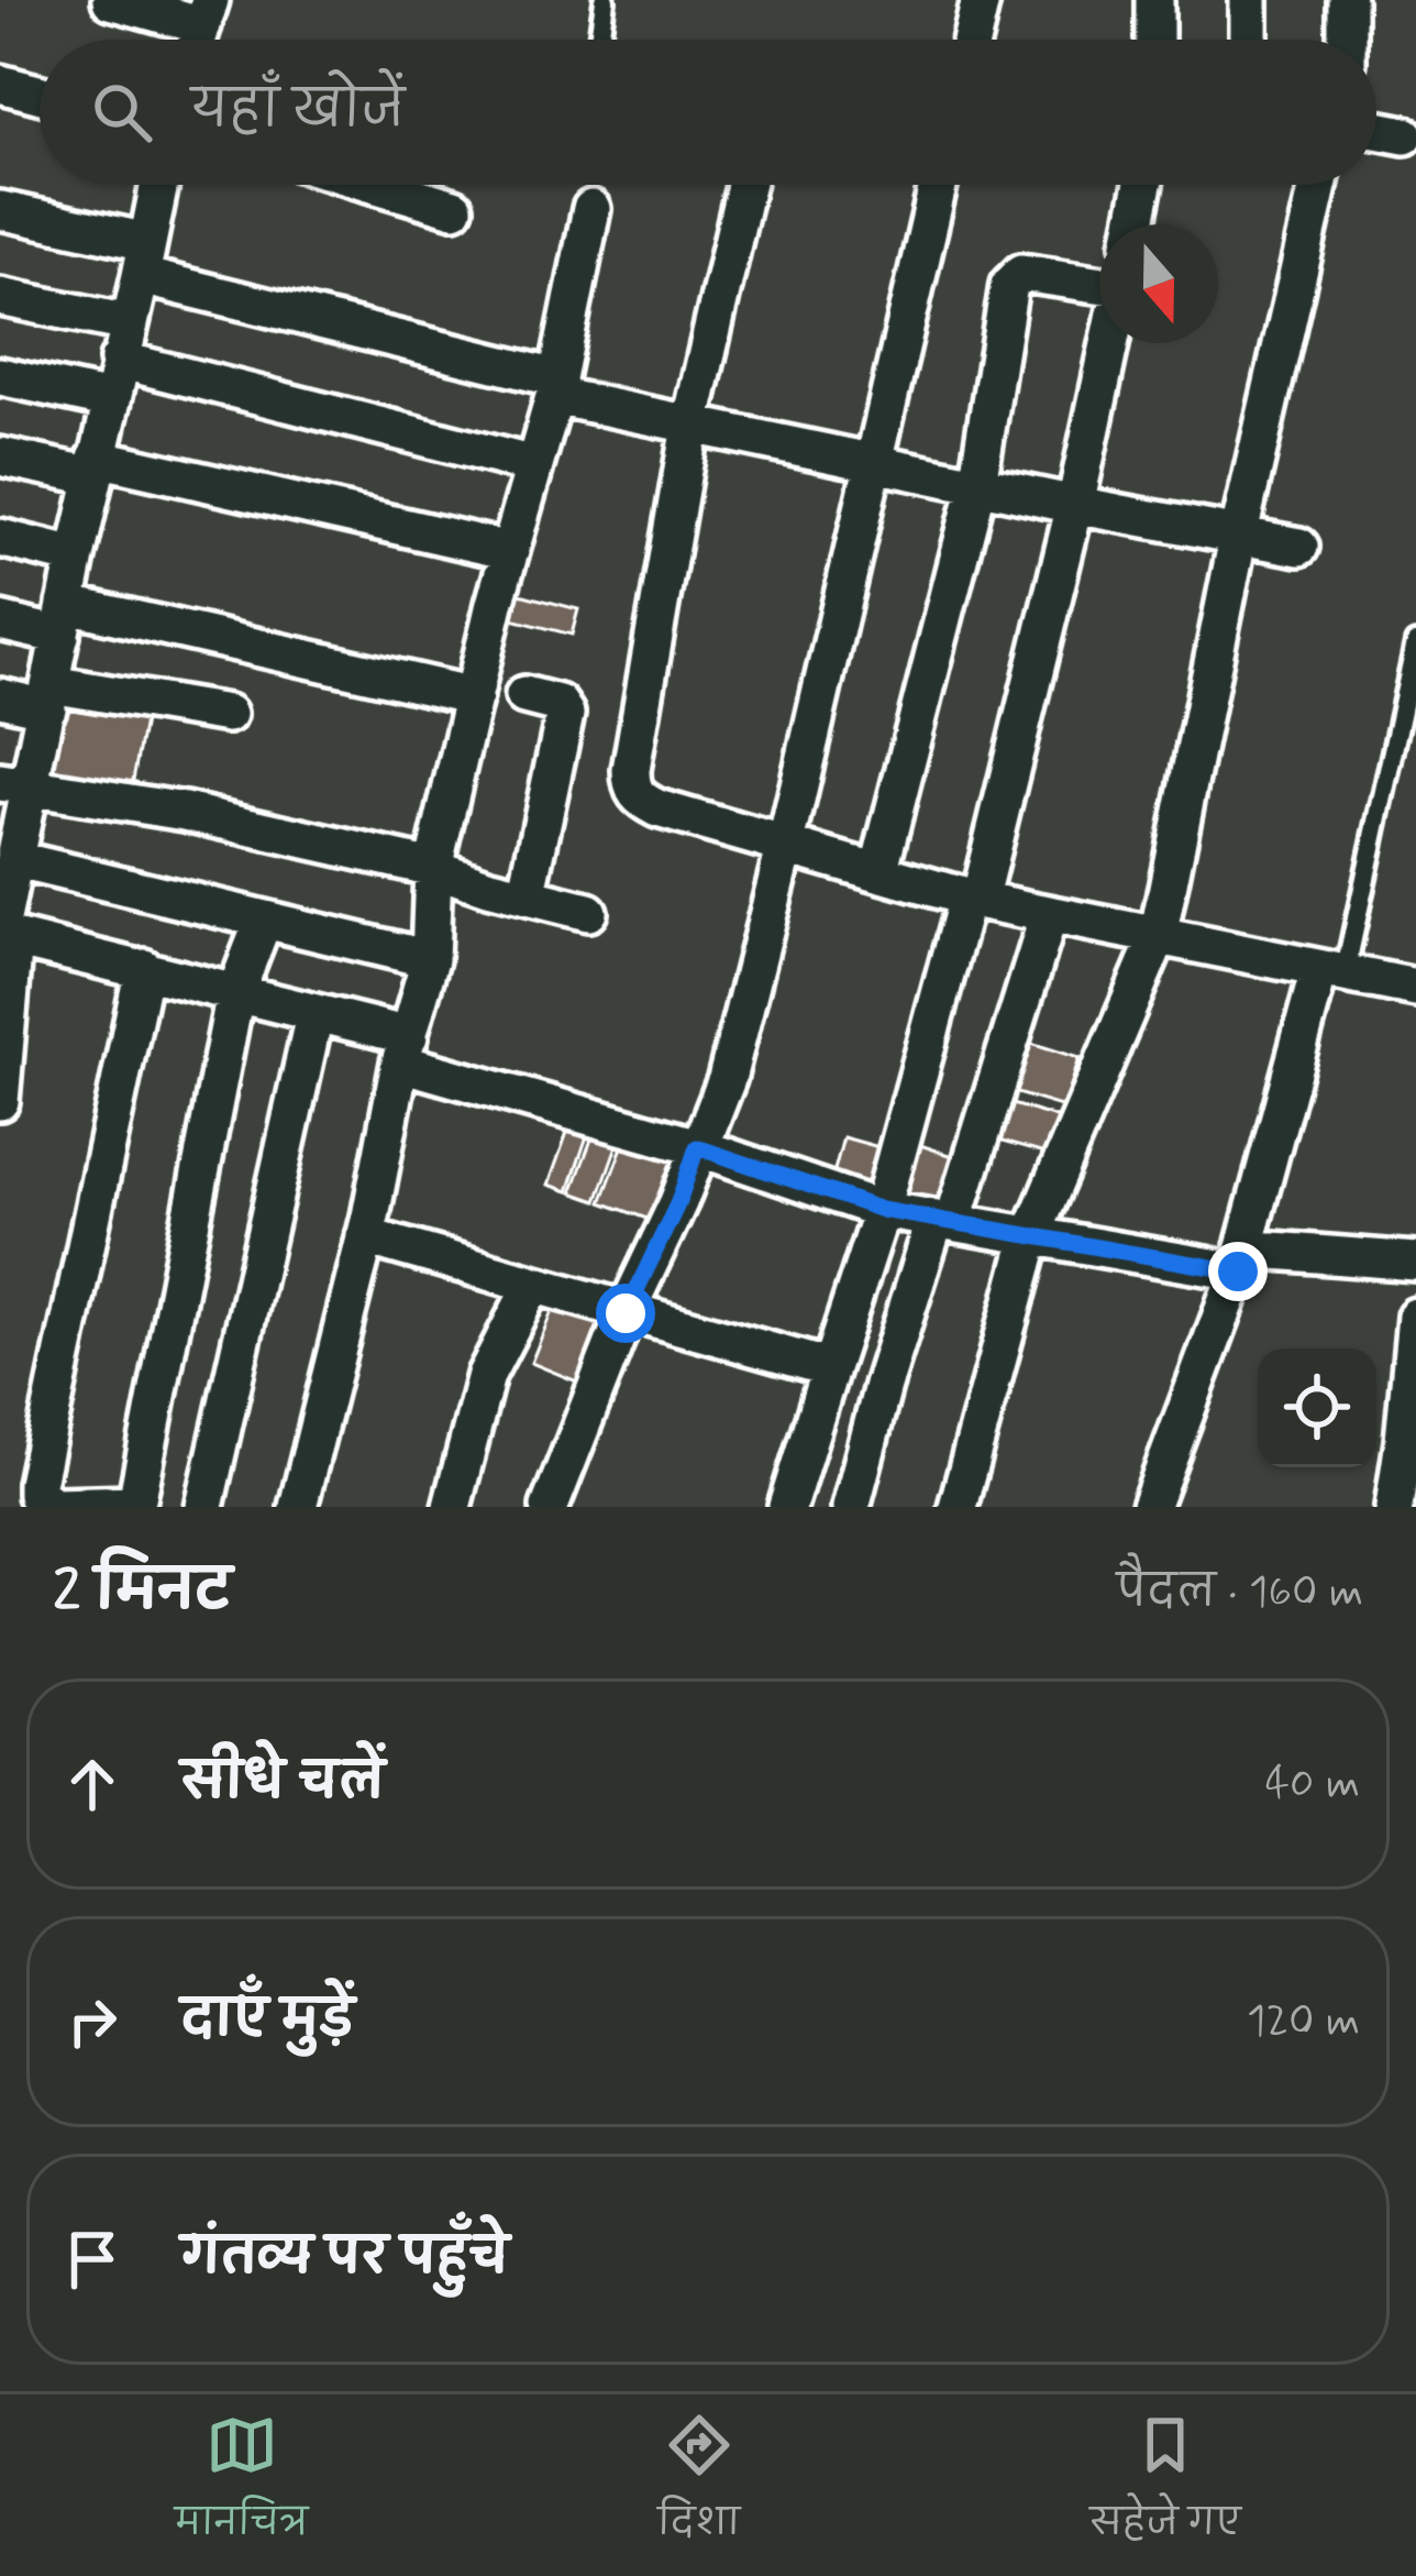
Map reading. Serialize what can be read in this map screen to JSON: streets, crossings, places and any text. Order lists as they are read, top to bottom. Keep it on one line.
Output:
{"north":"bottom","page":{"search":"यहाँ खोजें","heading":["2 मिनट","पैदल · 160 m"],"list":[["सीधे चलें","40 m"],["दाएँ मुड़ें","120 m"],"गंतव्य पर पहुँचे"],"nav":["मानचित्र","दिशा","सहेजे गए"]}}
